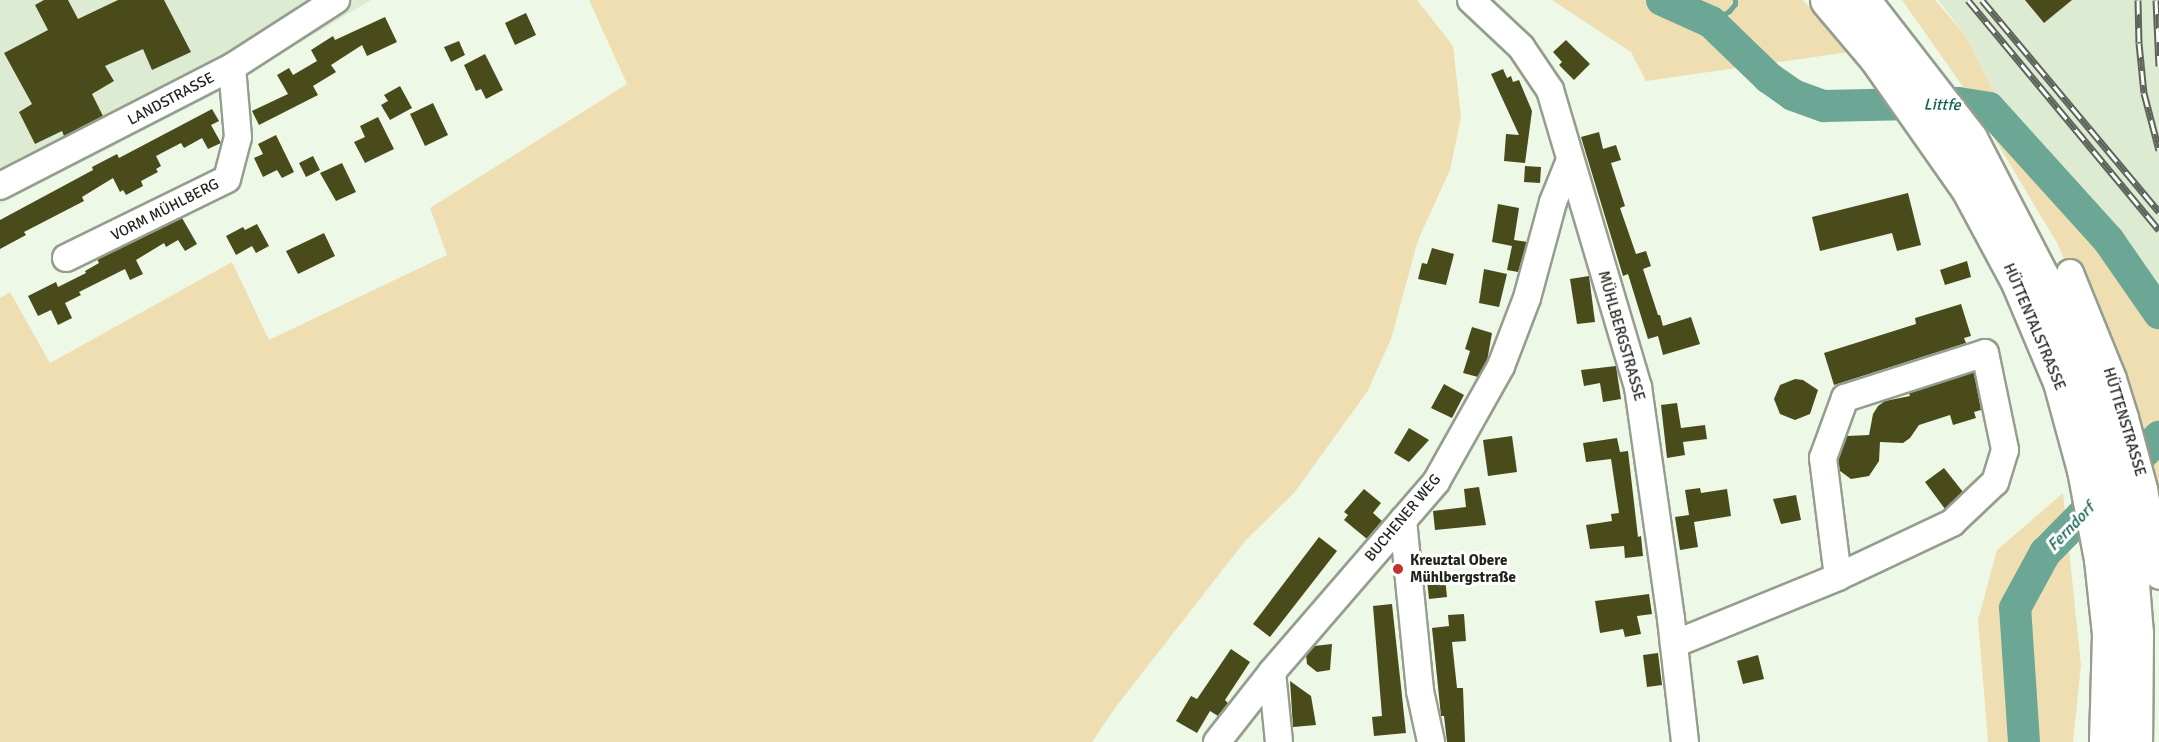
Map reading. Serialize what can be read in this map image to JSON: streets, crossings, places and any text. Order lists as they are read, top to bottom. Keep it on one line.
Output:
{"streets":{"highway":["HÜTTENTALSTRASSE"],"street":["LANDSTRASSE","VORM MÜHLBERG","MÜHLBERGSTRASSE","HÜTTENSTRASSE","BUCHENER WEG"]},"crossings":[["LANDSTRASSE","VORM MÜHLBERG"],["MÜHLBERGSTRASSE","BUCHENER WEG"]],"water":["Littfe","Ferndorf"],"places":["Kreuztal Obere Mühlbergstraße"]}
